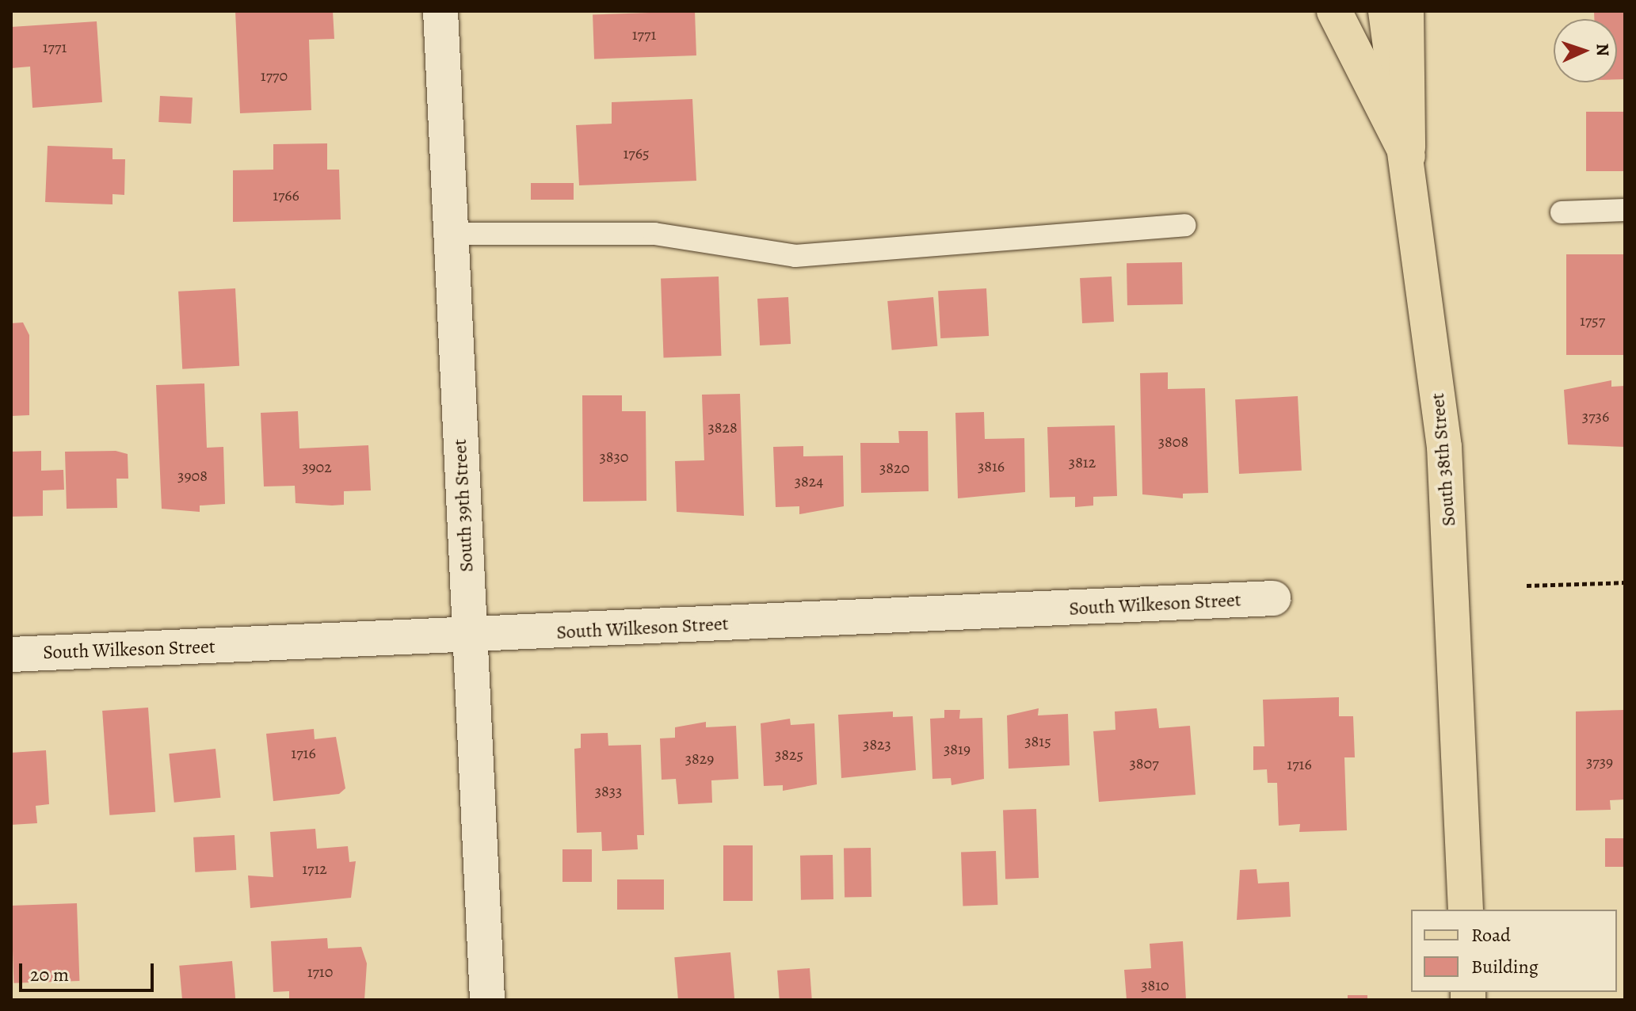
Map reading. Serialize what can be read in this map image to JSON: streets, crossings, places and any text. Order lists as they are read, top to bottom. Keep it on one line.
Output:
{"streets":{"main road":["South 38th Street"],"street":["South 39th Street","South Wilkeson Street"]},"crossings":[["South 39th Street","South Wilkeson Street"]],"house_numbers":["1771","1771","1770","1765","1766","1757","3736","3828","3808","3830","3812","3816","3902","3820","3908","3824","3815","3823","3819","1716","3825","3829","3739","3807","1716","3833","1712","1710","3810"],"legend":["Road","Building"],"scale_bar":"20 m","north":"right"}
